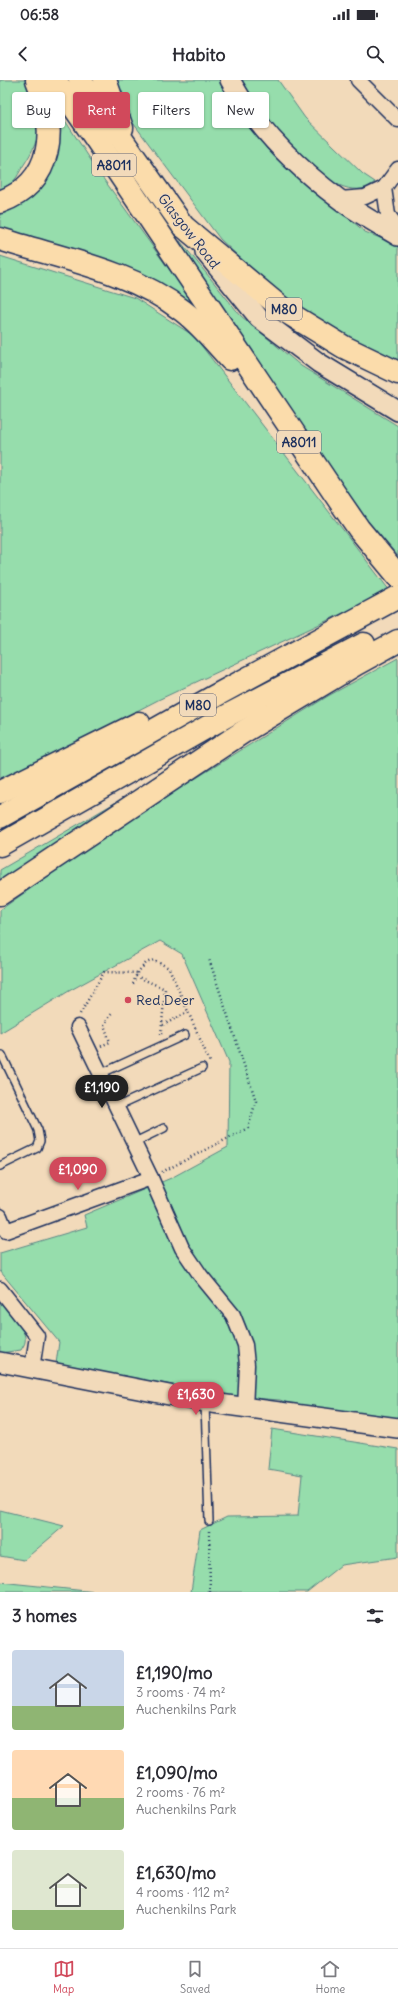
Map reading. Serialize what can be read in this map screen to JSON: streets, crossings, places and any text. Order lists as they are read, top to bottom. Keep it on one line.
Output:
{"streets":{"main road":["A8011","Glasgow Road","M80"]},"crossings":[["Glasgow Road","M80"]],"places":["Red Deer"],"page":{"status":"06:58","header":"Habito","chip":["Buy","Rent","Filters","New"],"price":["£1,190","£1,090","£1,630"],"heading":"3 homes","list":[{"name":"£1,190/mo","note":"3 rooms · 74 m² · Auchenkilns Park"},{"name":"£1,090/mo","note":"2 rooms · 76 m² · Auchenkilns Park"},{"name":"£1,630/mo","note":"4 rooms · 112 m² · Auchenkilns Park"}],"tabs":["Map","Saved","Home"]}}
